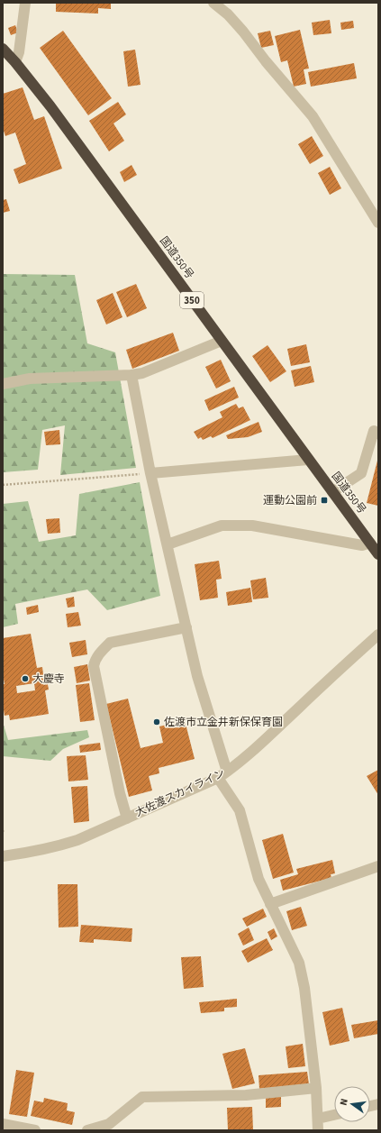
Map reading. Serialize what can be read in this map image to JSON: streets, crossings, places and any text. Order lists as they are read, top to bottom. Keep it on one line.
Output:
{"streets":{"highway":["国道350号","350"],"street":["大佐渡スカイライン"]},"places":{"transit":["運動公園前"],"other":["大慶寺","佐渡市立金井新保保育園"]},"north":"left"}
